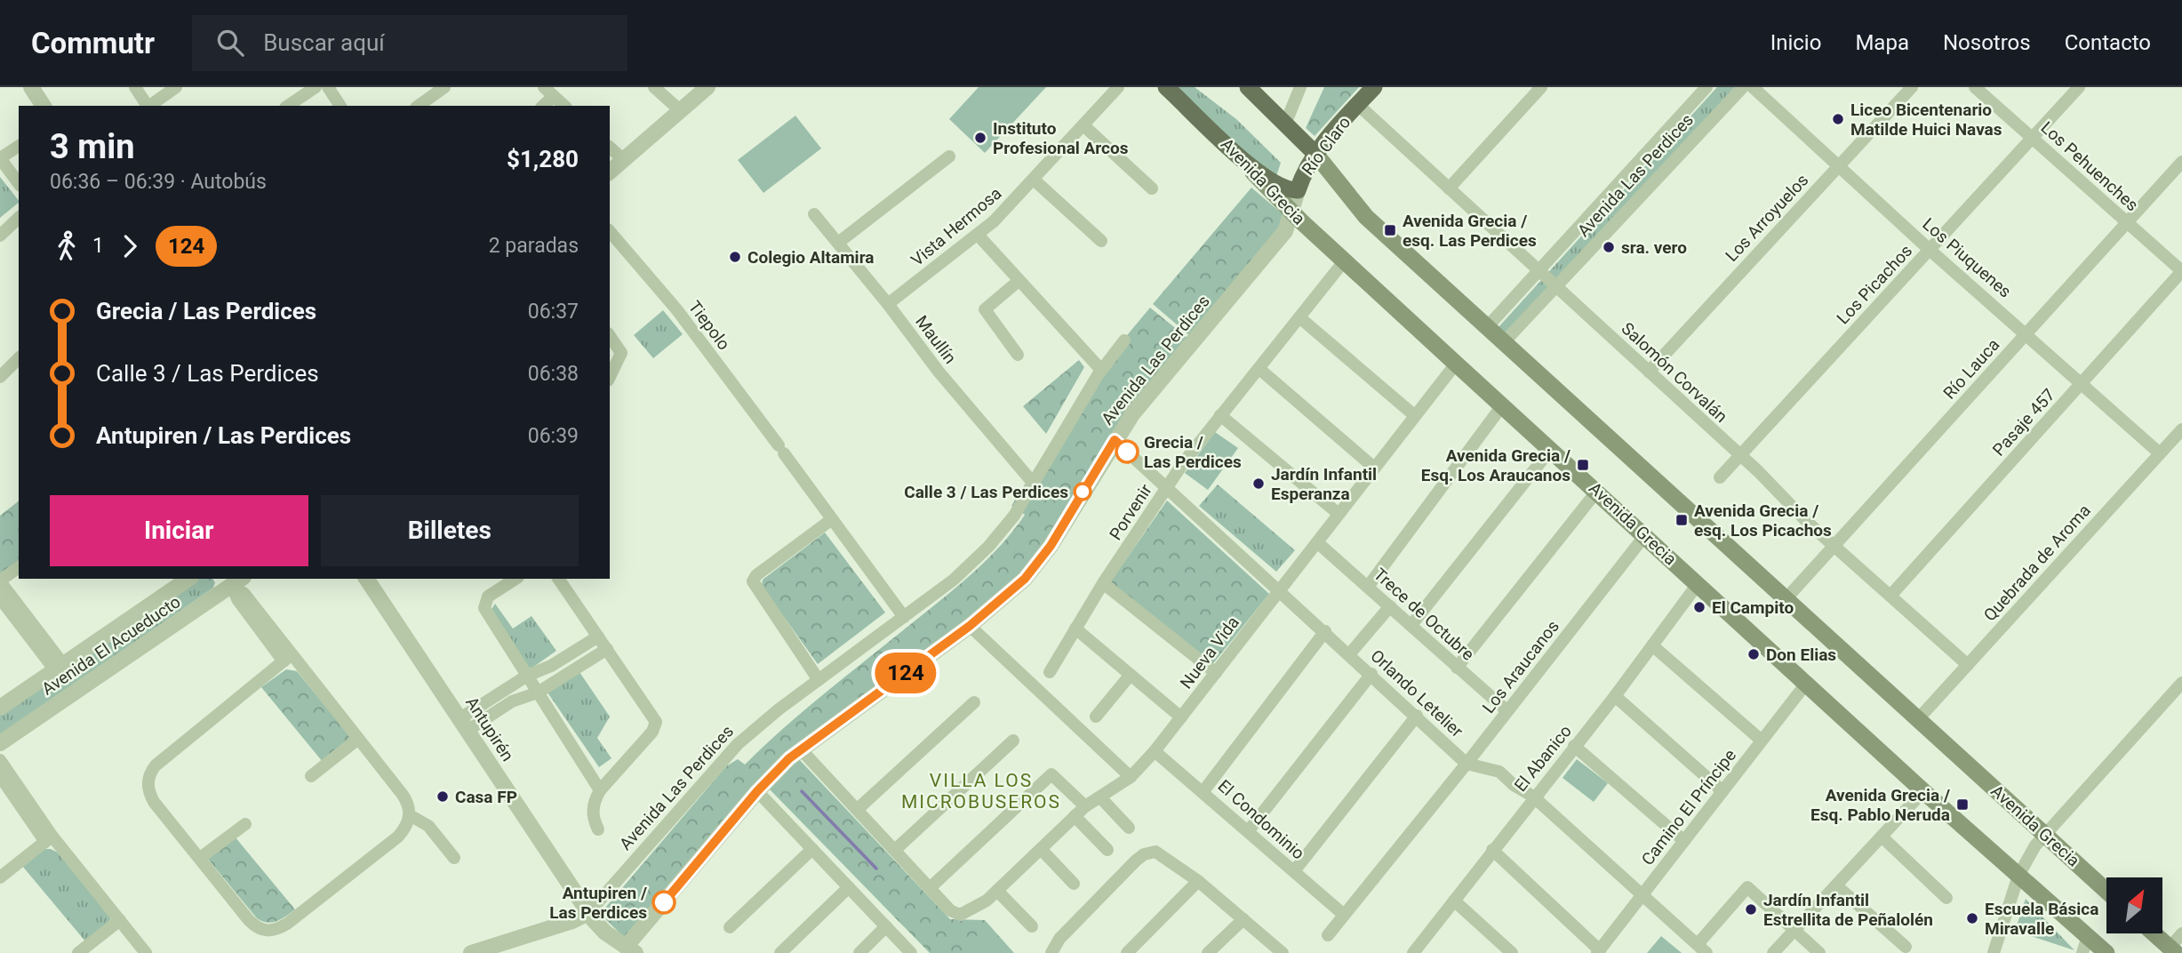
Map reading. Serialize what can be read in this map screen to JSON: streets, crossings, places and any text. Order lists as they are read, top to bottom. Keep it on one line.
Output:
{"streets":{"main road":["Río Claro","Avenida Grecia"],"street":["Los Pehuenches","Avenida Las Perdices","Los Arroyuelos","Vista Hermosa","Los Piuquenes","Los Picachos","Tiepolo","Maullín","Río Lauca","Salomón Corvalán","Pasaje 457","Porvenir","Quebrada de Aroma","Trece de Octubre","Avenida El Acueducto","Nueva Vida","Los Araucanos","Orlando Letelier","Antupirén","El Abanico","Camino El Príncipe","El Condominio"]},"crossings":[["Río Claro","Avenida Las Perdices"],["Río Claro","Avenida Grecia"],["Río Claro","Salomón Corvalán"],["Los Pehuenches","Los Picachos"],["Los Pehuenches","Río Lauca"],["Los Pehuenches","Pasaje 457"],["Avenida Las Perdices","Avenida Grecia"],["Avenida Las Perdices","Tiepolo"],["Avenida Las Perdices","Maullín"],["Avenida Las Perdices","Salomón Corvalán"],["Avenida Las Perdices","Orlando Letelier"],["Avenida Las Perdices","Antupirén"],["Avenida Grecia","Río Lauca"],["Avenida Grecia","Porvenir"],["Avenida Grecia","Quebrada de Aroma"],["Avenida Grecia","Nueva Vida"],["Avenida Grecia","Los Araucanos"],["Avenida Grecia","El Abanico"],["Avenida Grecia","Camino El Príncipe"],["Los Arroyuelos","Los Piuquenes"],["Los Arroyuelos","Salomón Corvalán"],["Vista Hermosa","Maullín"],["Los Piuquenes","Los Picachos"],["Los Piuquenes","Río Lauca"],["Los Piuquenes","Pasaje 457"],["Los Piuquenes","Quebrada de Aroma"],["Los Picachos","Salomón Corvalán"],["Río Lauca","Salomón Corvalán"],["Salomón Corvalán","Pasaje 457"],["Salomón Corvalán","Quebrada de Aroma"],["Porvenir","Orlando Letelier"],["Trece de Octubre","Nueva Vida"],["Trece de Octubre","Los Araucanos"],["Nueva Vida","Orlando Letelier"],["Nueva Vida","El Condominio"],["Los Araucanos","Orlando Letelier"],["Los Araucanos","El Condominio"]],"districts":["VILLA LOS MICROBUSEROS"],"places":{"other":["Liceo Bicentenario Matilde Huici Navas","Instituto Profesional Arcos","sra. vero","Colegio Altamira","Grecia / Las Perdices","Jardín Infantil Esperanza","Calle 3 / Las Perdices","El Campito","Don Elias","Casa FP","Antupiren / Las Perdices","Jardín Infantil Estrellita de Peñalolén","Escuela Básica Miravalle"],"transit":["Avenida Grecia / esq. Las Perdices","Avenida Grecia / Esq. Los Araucanos","Avenida Grecia / esq. Los Picachos","Avenida Grecia / Esq. Pablo Neruda"]},"lines":["bus line 124"],"north":"top right","page":{"header":"Commutr","search":"Buscar aquí","nav":["Inicio","Mapa","Nosotros","Contacto"],"on_map":"124","heading":["3 min","06:36 – 06:39 · Autobús","$1,280"],"legs":["1","124","2 paradas"],"list":[{"name":"Grecia / Las Perdices","value":"06:37"},{"name":"Calle 3 / Las Perdices","value":"06:38"},{"name":"Antupiren / Las Perdices","value":"06:39"}],"buttons":["Iniciar","Billetes"]}}
